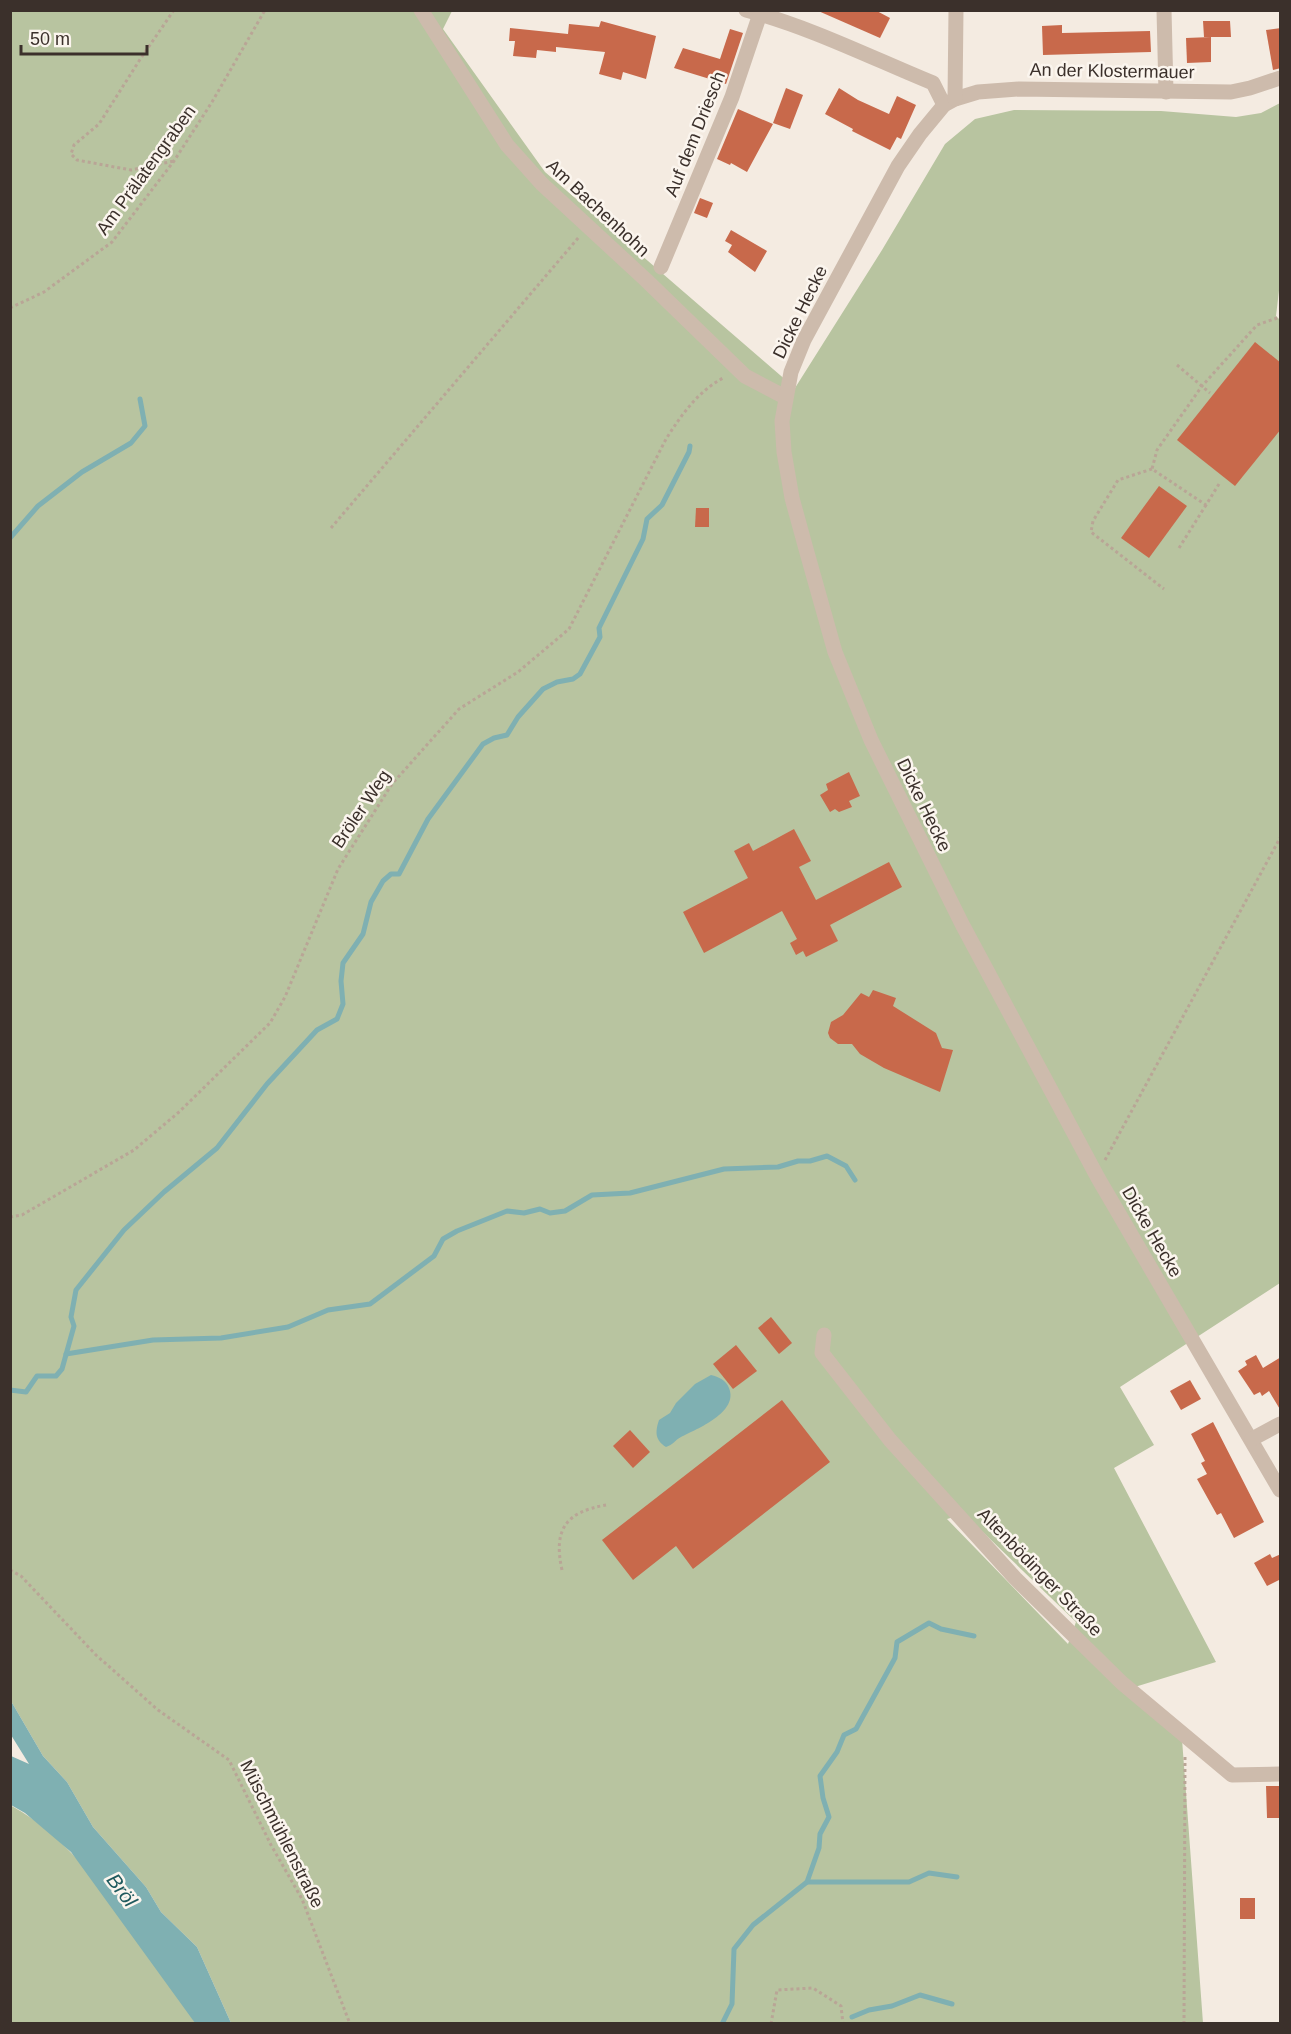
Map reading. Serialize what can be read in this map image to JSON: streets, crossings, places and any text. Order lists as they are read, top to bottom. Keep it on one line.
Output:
{"streets":{"street":["An der Klostermauer","Auf dem Driesch","Am Bachenhohn","Dicke Hecke","Altenbödinger Straße"],"path":["Am Prälatengraben","Bröler Weg","Müschmühlenstraße"]},"crossings":[["An der Klostermauer","Auf dem Driesch"],["An der Klostermauer","Dicke Hecke"],["Auf dem Driesch","Dicke Hecke"],["Am Bachenhohn","Dicke Hecke"],["Am Bachenhohn","Bröler Weg"]],"water":["Bröl"],"scale_bar":"50 m"}
